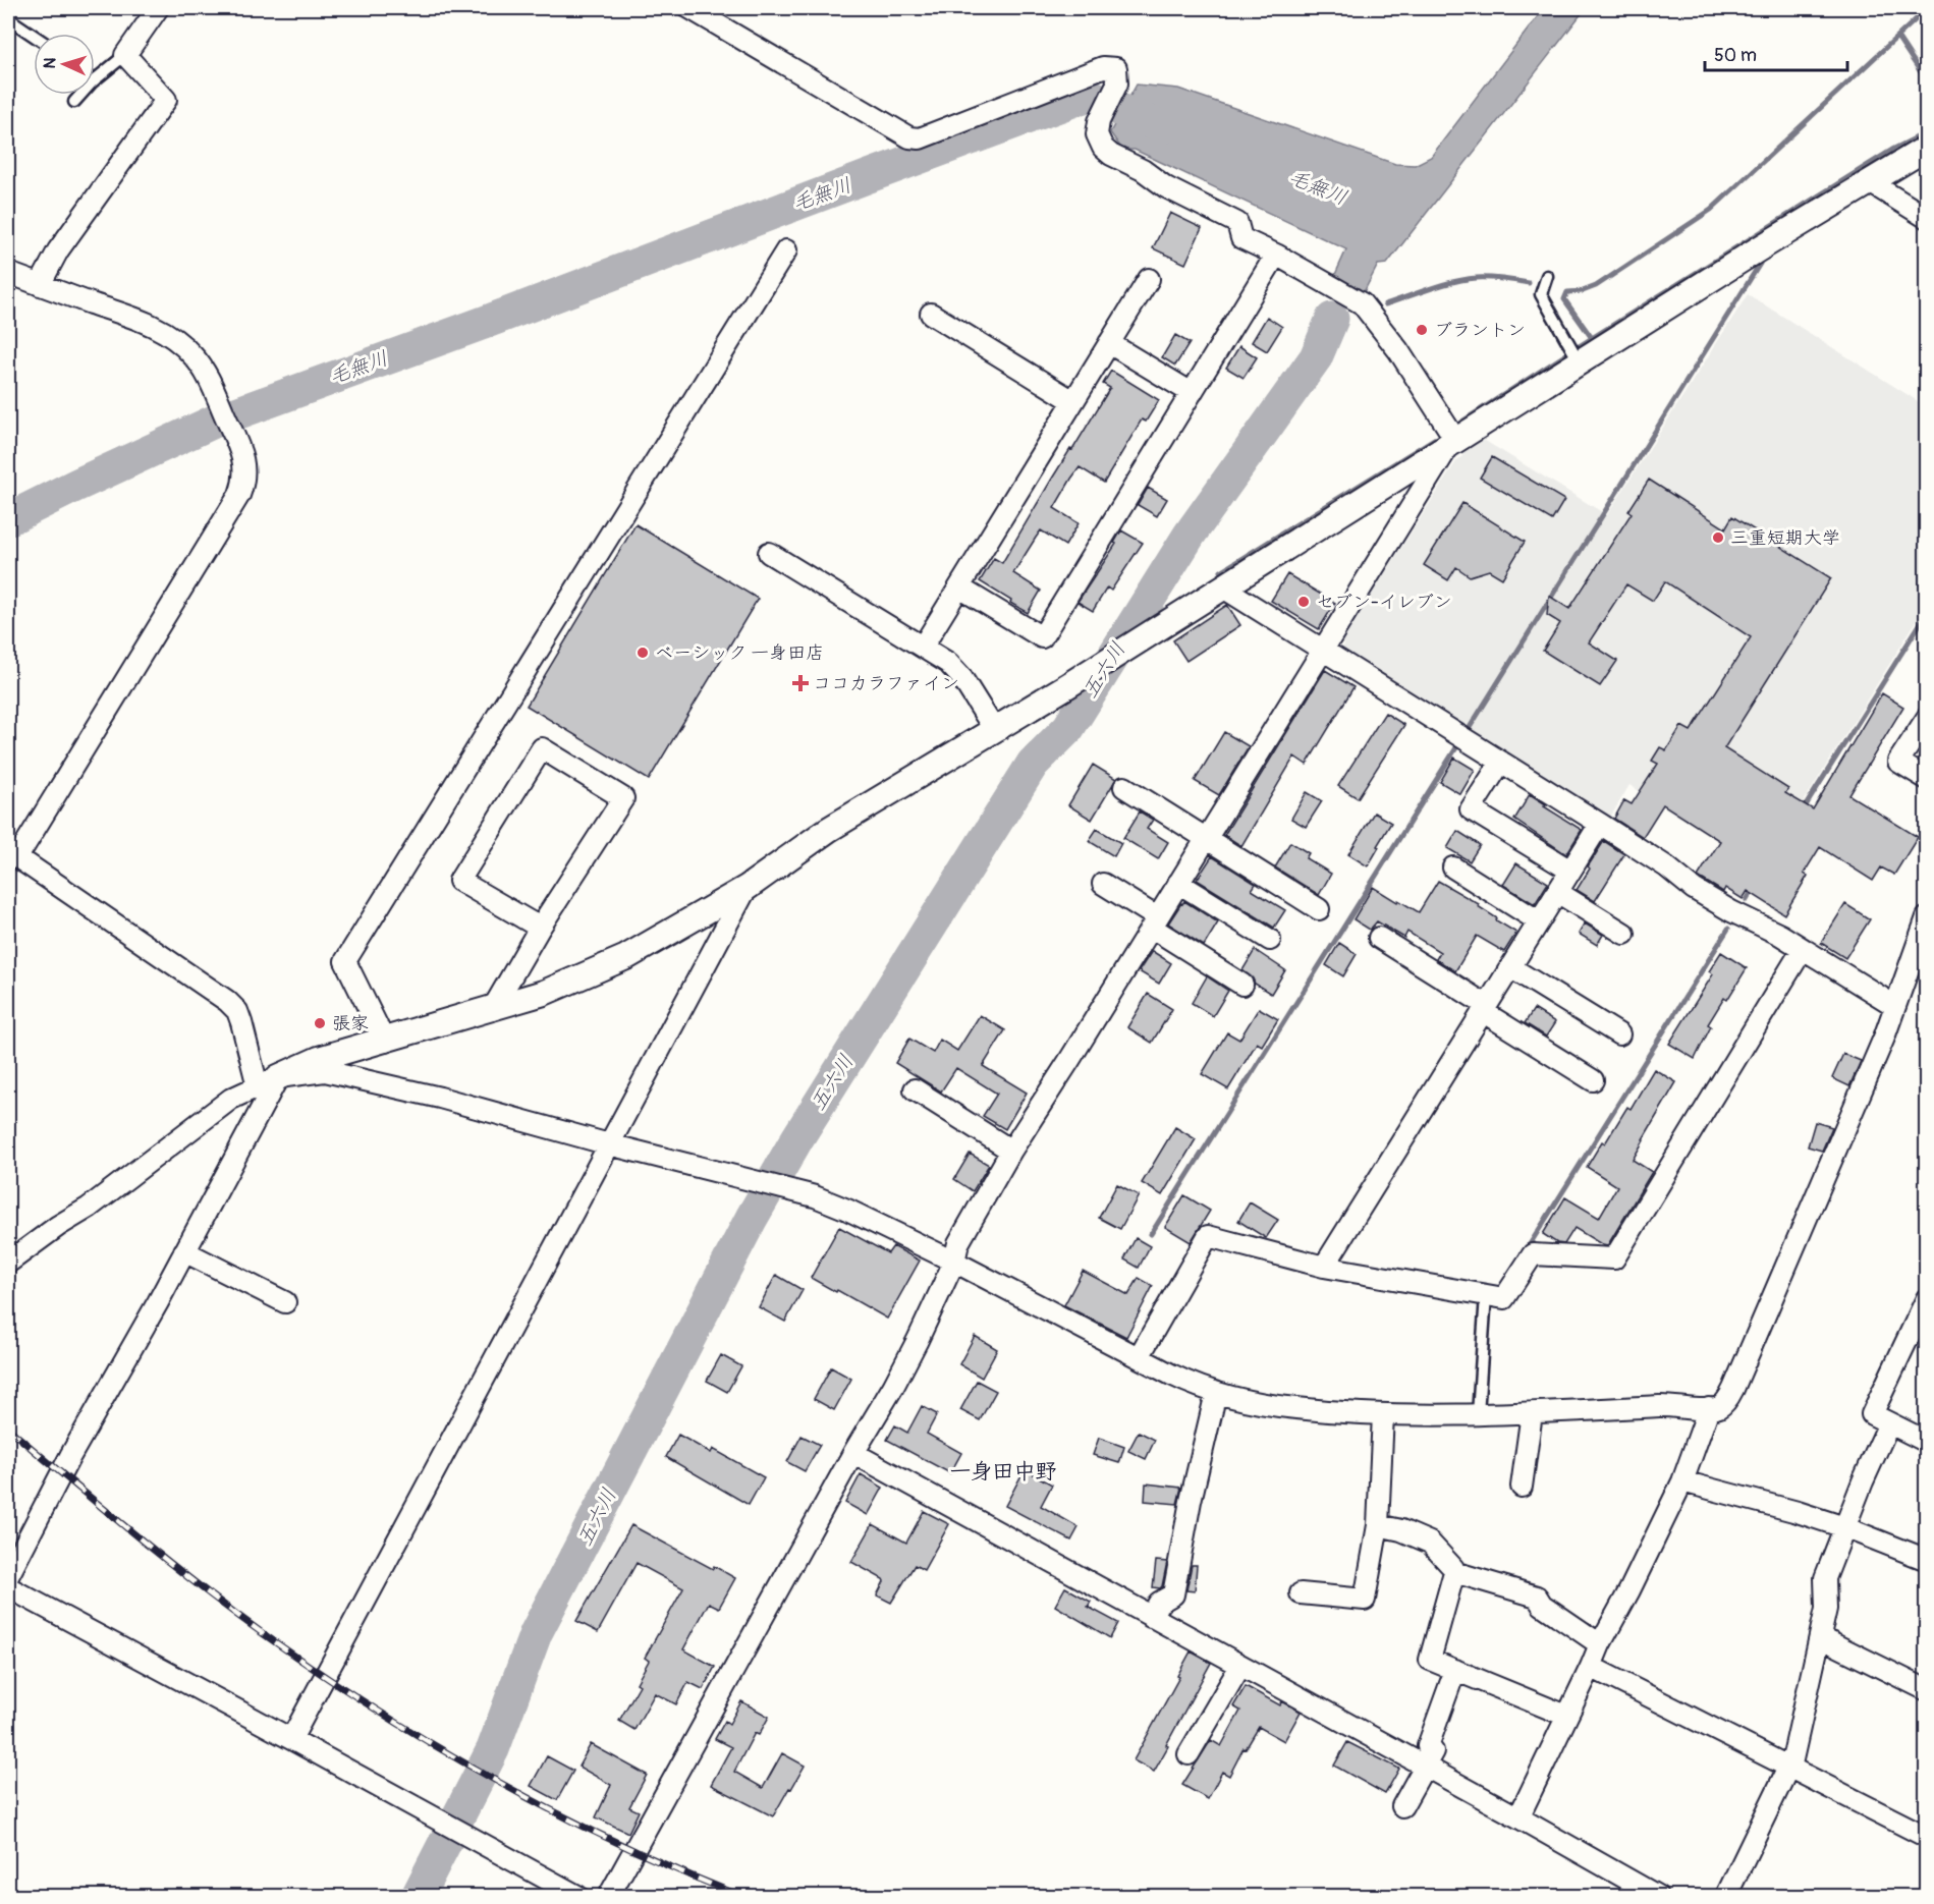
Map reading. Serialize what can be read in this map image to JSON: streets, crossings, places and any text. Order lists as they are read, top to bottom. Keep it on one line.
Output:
{"districts":["一身田中野"],"water":["毛無川","五六川"],"places":{"other":["ブラントン","三重短期大学","セブン-イレブン","ベーシック 一身田店","張家"],"health":["ココカラファイン"]},"scale_bar":"50 m","north":"left"}
